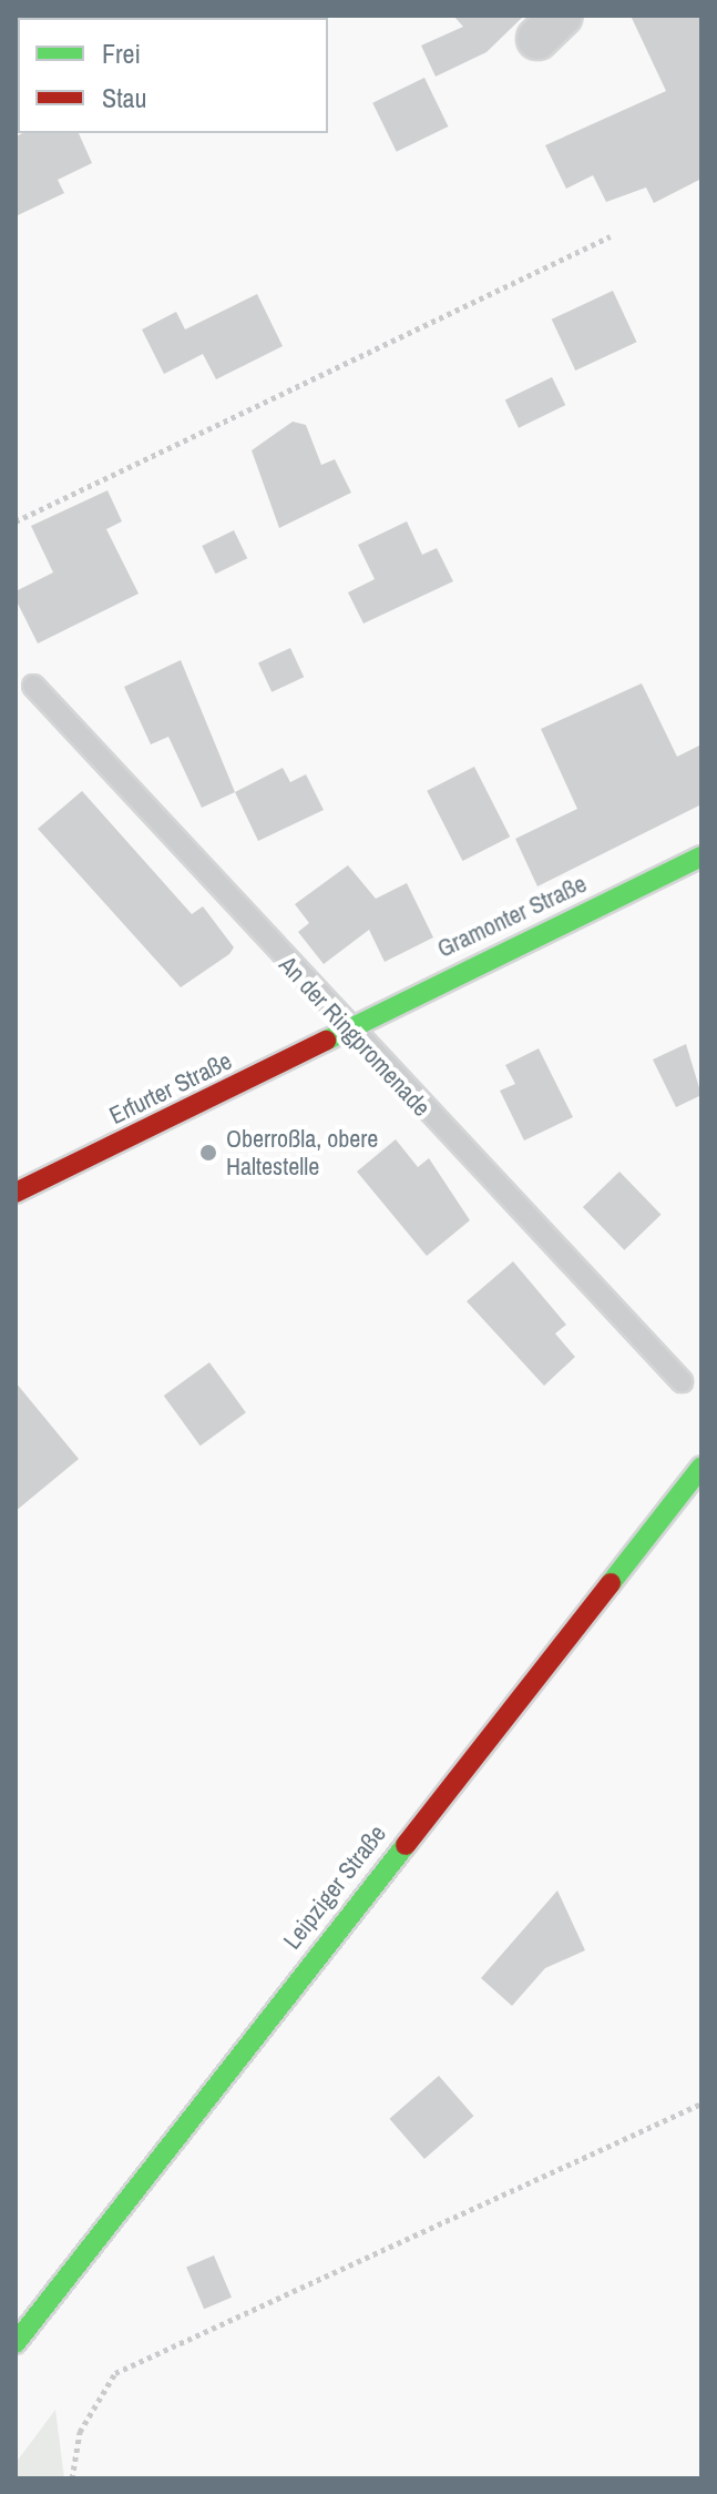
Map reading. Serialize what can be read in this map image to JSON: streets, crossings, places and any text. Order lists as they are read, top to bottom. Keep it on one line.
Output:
{"streets":{"main road":["Gramonter Straße","Erfurter Straße","Leipziger Straße"],"lane":["An der Ringpromenade"]},"crossings":[["Gramonter Straße","An der Ringpromenade"],["Gramonter Straße","Erfurter Straße"],["An der Ringpromenade","Erfurter Straße"]],"places":["Oberroßla, obere Haltestelle"],"legend":["Frei","Stau"]}
